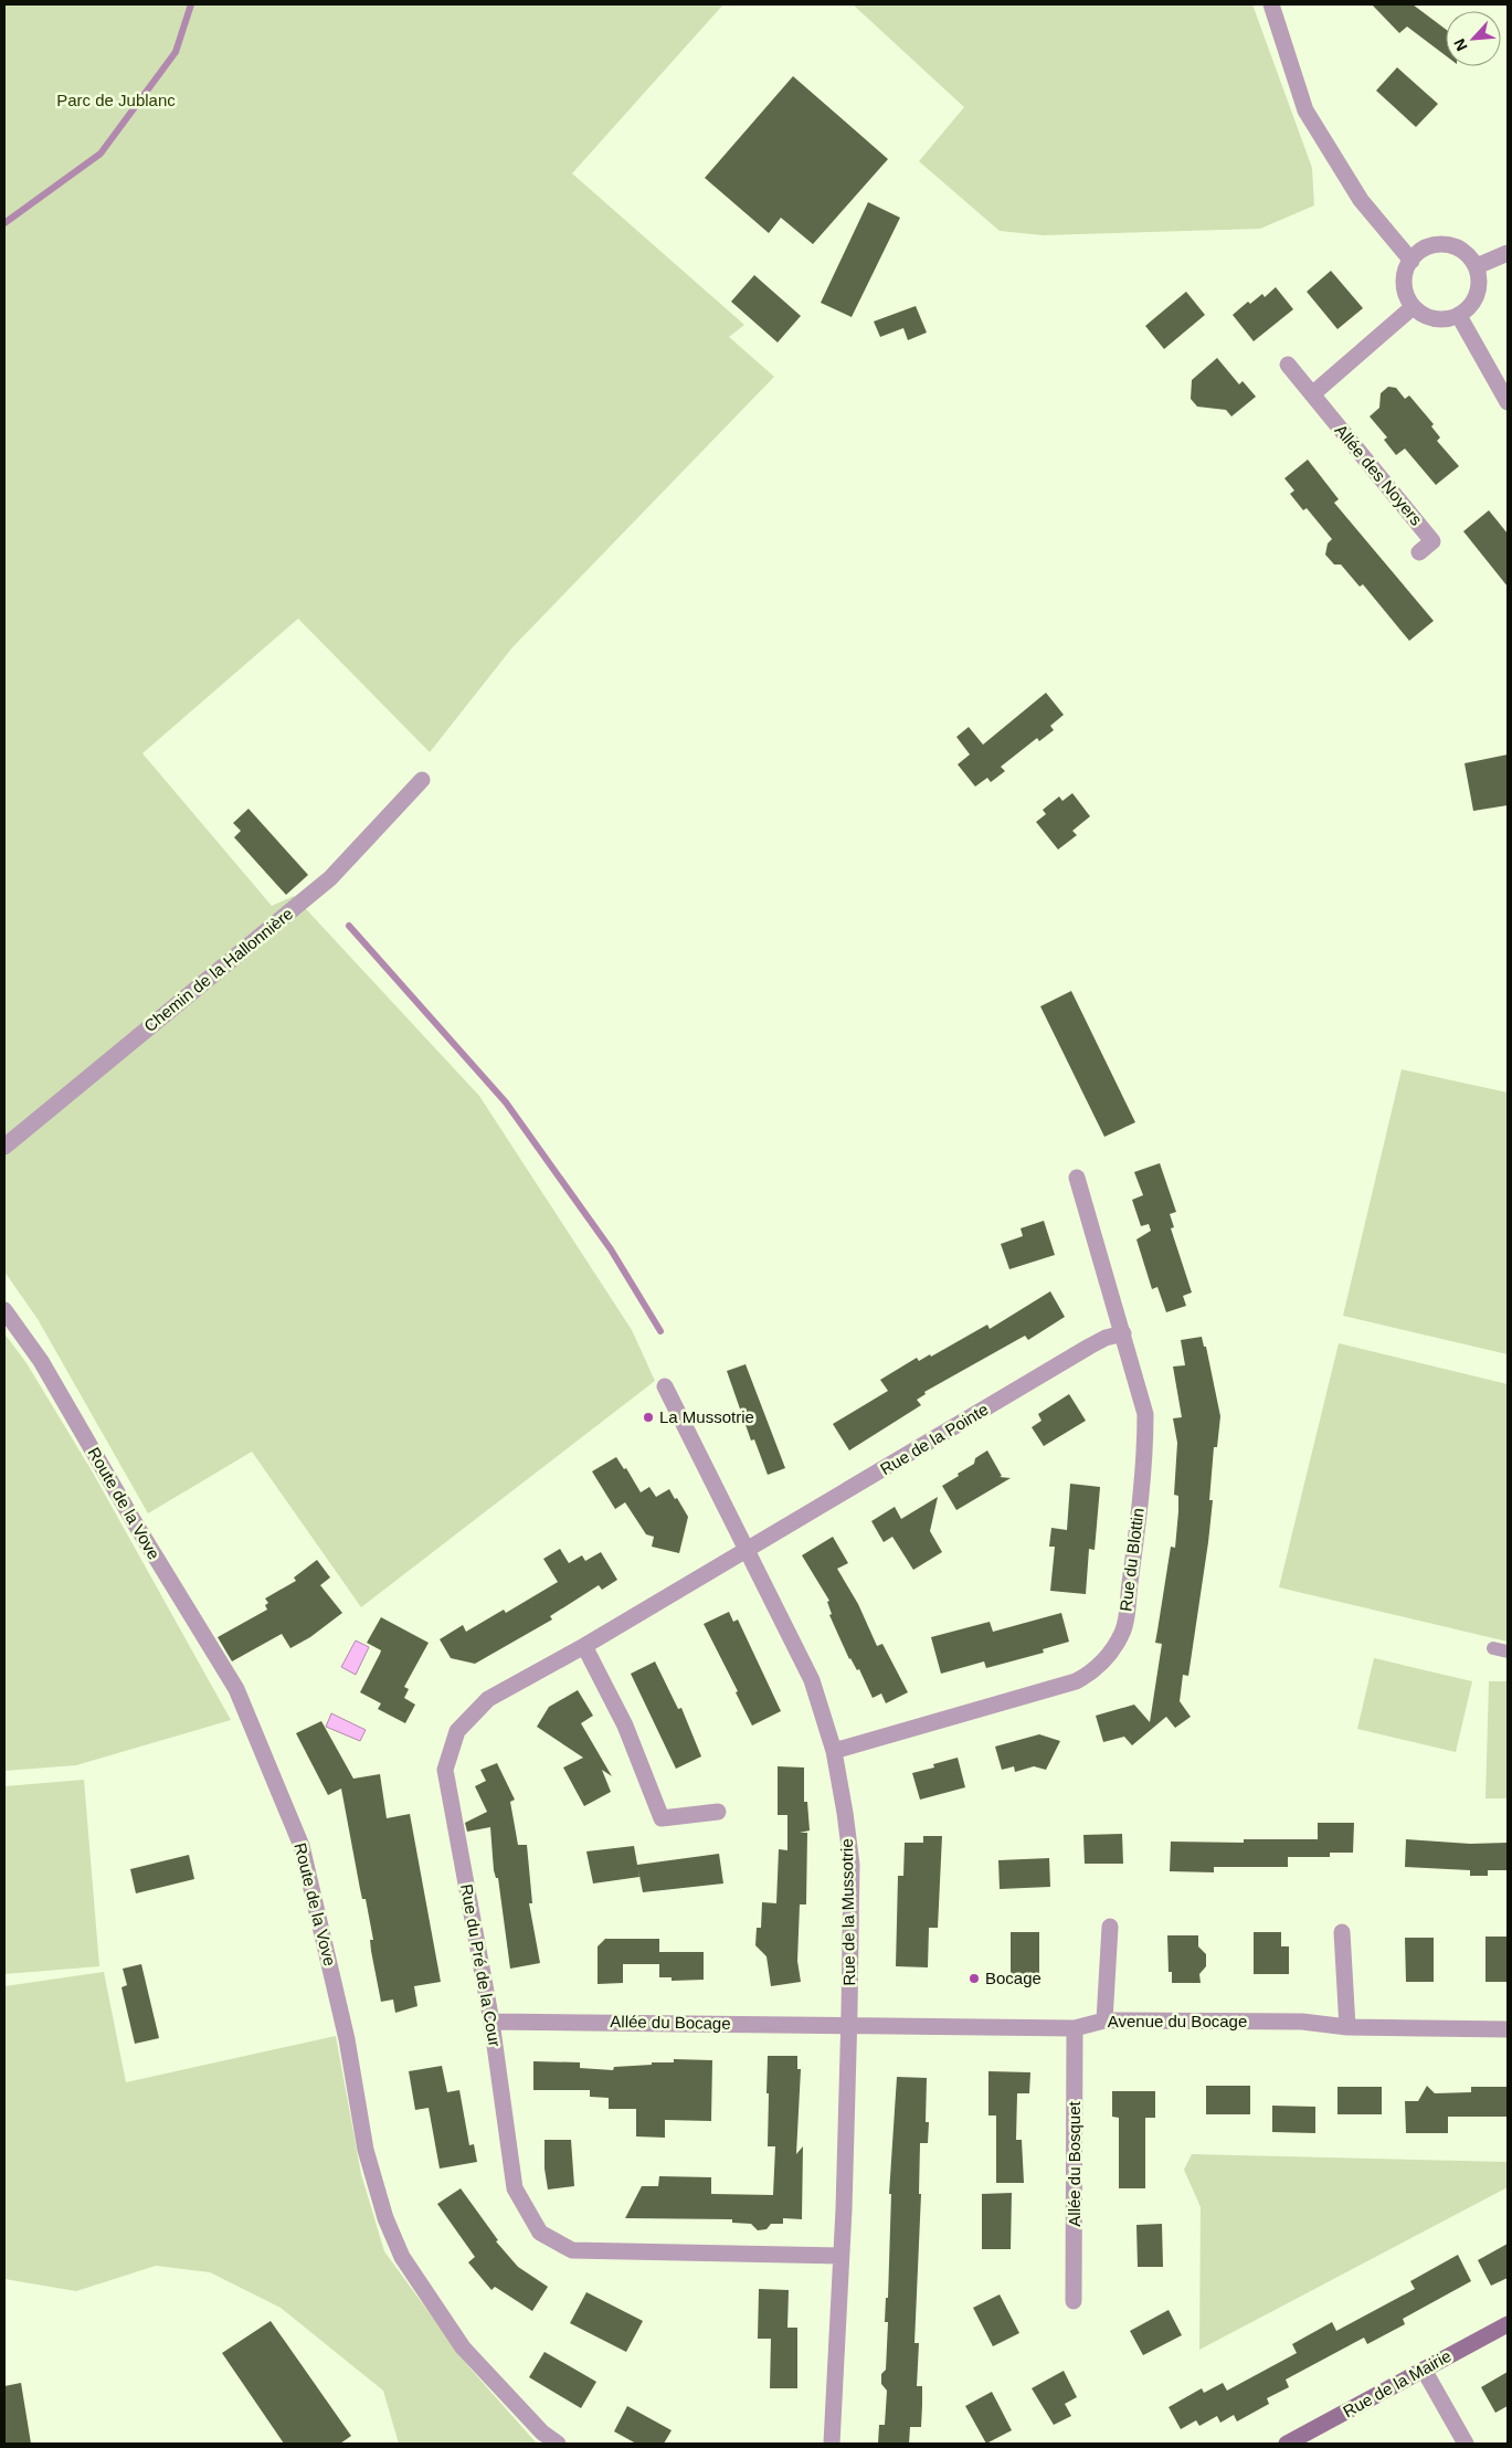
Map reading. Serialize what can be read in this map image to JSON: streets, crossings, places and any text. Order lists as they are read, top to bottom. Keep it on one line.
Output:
{"streets":{"street":["Allée des Noyers","Chemin de la Hallonnière","Rue de la Pointe","Route de la Vove","Rue du Blottin","Rue de la Mussotrie","Rue du Pré de la Cour","Avenue du Bocage","Allée du Bocage","Allée du Bosquet","Rue de la Mairie"]},"crossings":[["Rue de la Pointe","Rue du Blottin"],["Rue de la Pointe","Rue de la Mussotrie"],["Rue de la Pointe","Rue du Pré de la Cour"],["Rue du Blottin","Rue de la Mussotrie"],["Rue de la Mussotrie","Rue du Pré de la Cour"],["Rue de la Mussotrie","Avenue du Bocage"],["Rue de la Mussotrie","Allée du Bocage"],["Rue du Pré de la Cour","Allée du Bocage"],["Avenue du Bocage","Allée du Bocage"],["Avenue du Bocage","Allée du Bosquet"]],"parks":["Parc de Jublanc"],"places":["La Mussotrie","Bocage"],"north":"bottom left"}
